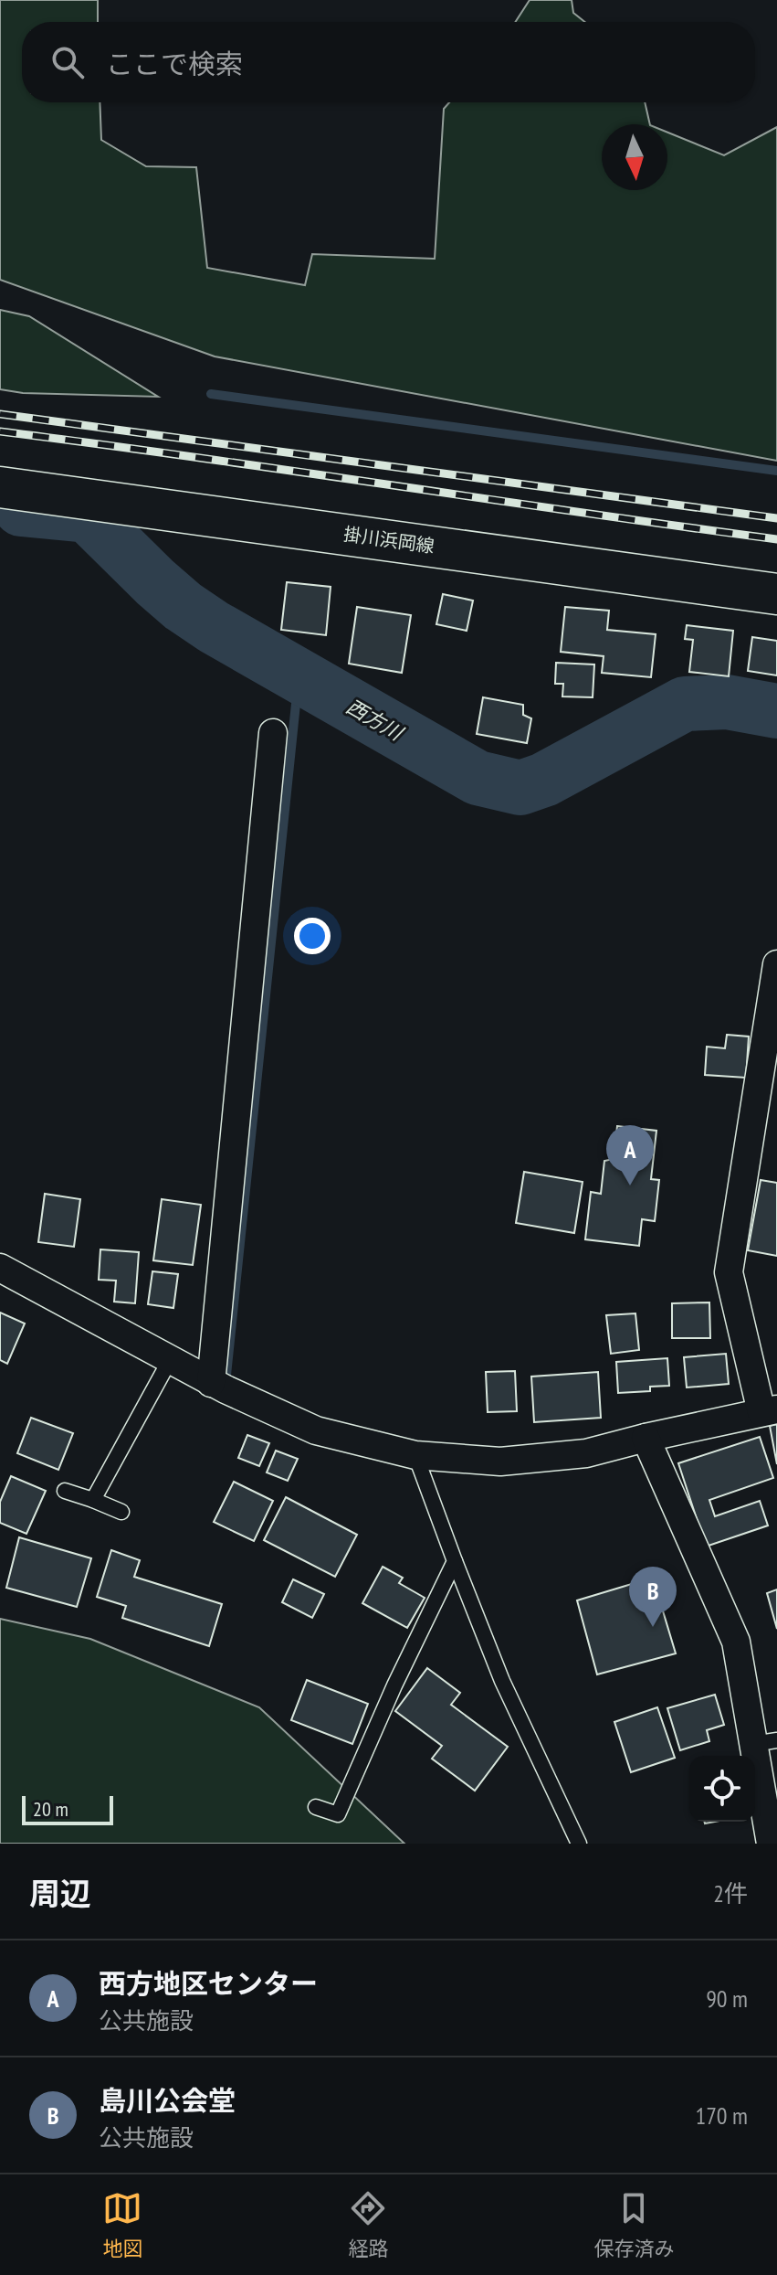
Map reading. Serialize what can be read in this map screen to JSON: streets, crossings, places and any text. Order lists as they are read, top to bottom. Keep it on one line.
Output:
{"streets":{"main road":["掛川浜岡線"]},"water":["西方川"],"scale_bar":"20 m","north":"bottom","page":{"search":"ここで検索","pins":["A","B"],"scale":"20 m","heading":["周辺","2件"],"list":[{"mark":"A","name":"西方地区センター","note":"公共施設","value":"90 m"},{"mark":"B","name":"島川公会堂","note":"公共施設","value":"170 m"}],"nav":["地図","経路","保存済み"]}}
